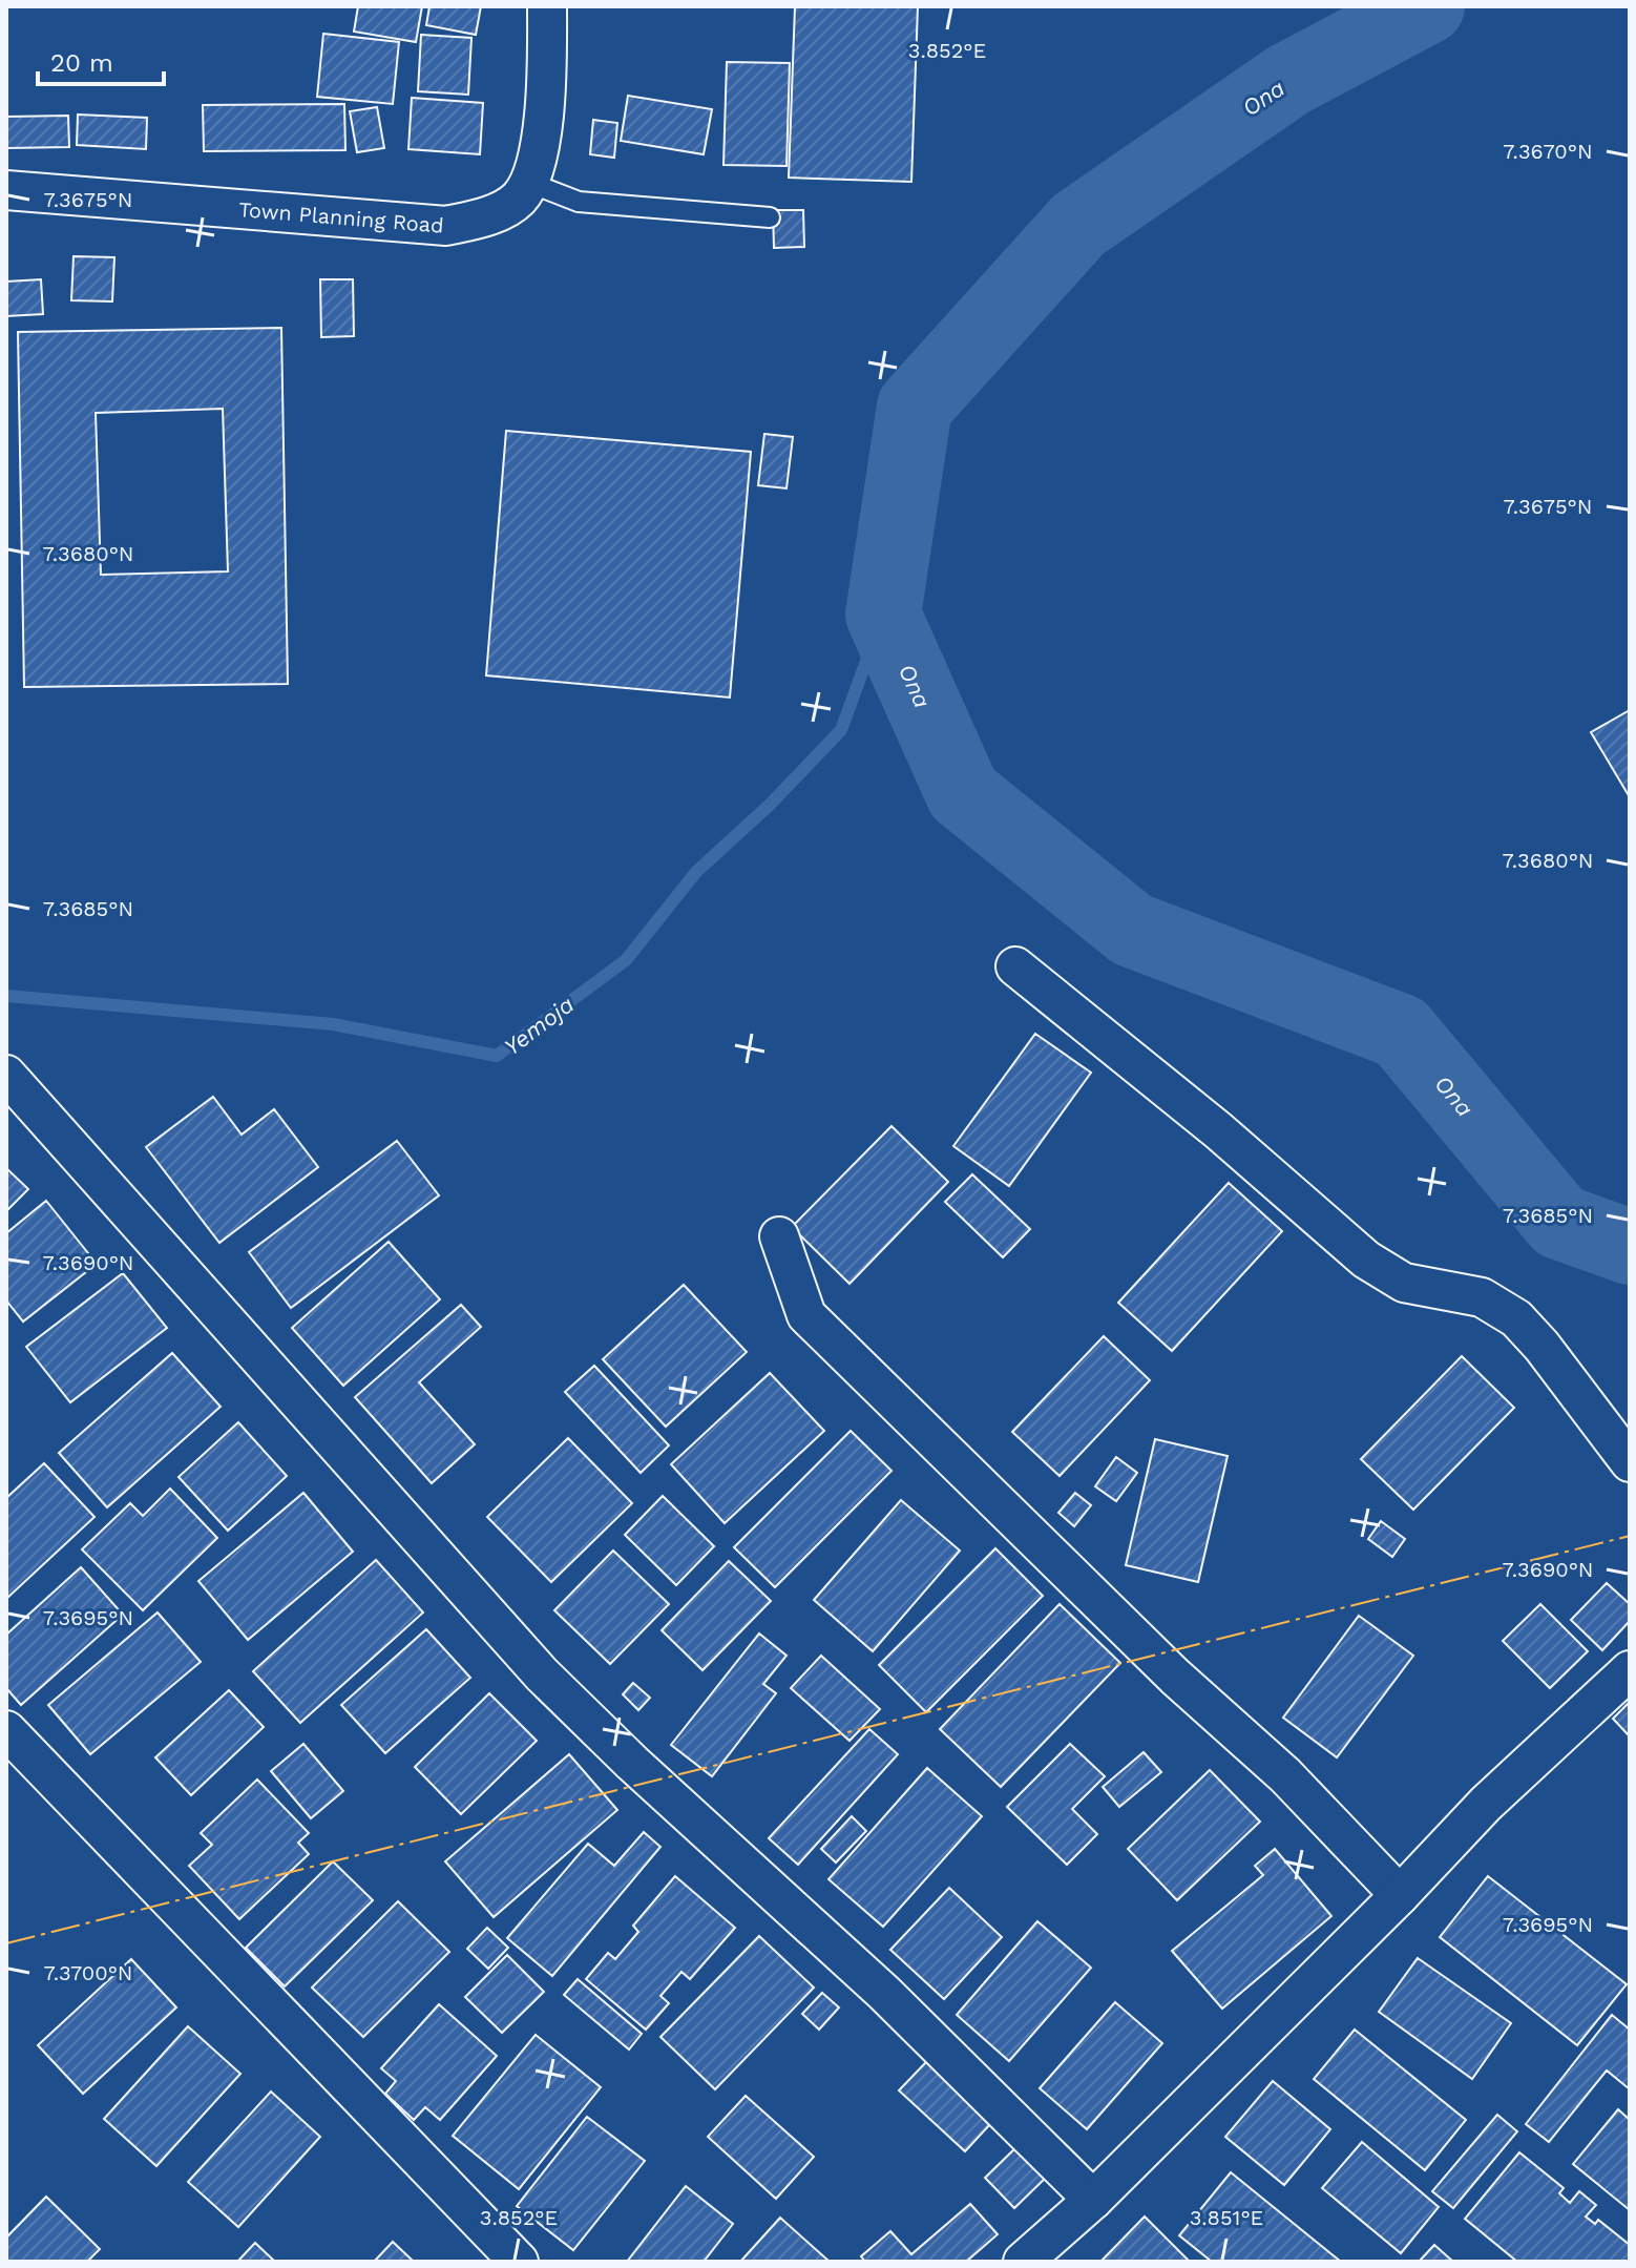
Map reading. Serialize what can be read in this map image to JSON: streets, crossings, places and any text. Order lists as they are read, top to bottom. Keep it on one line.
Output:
{"streets":{"street":["Town Planning Road"]},"water":["Ona","Yemoja"],"scale_bar":"20 m","coordinates":["3.852°E","7.3670°N","7.3675°N","7.3680°N","7.3685°N","7.3690°N","7.3695°N","7.3700°N","3.851°E"]}
